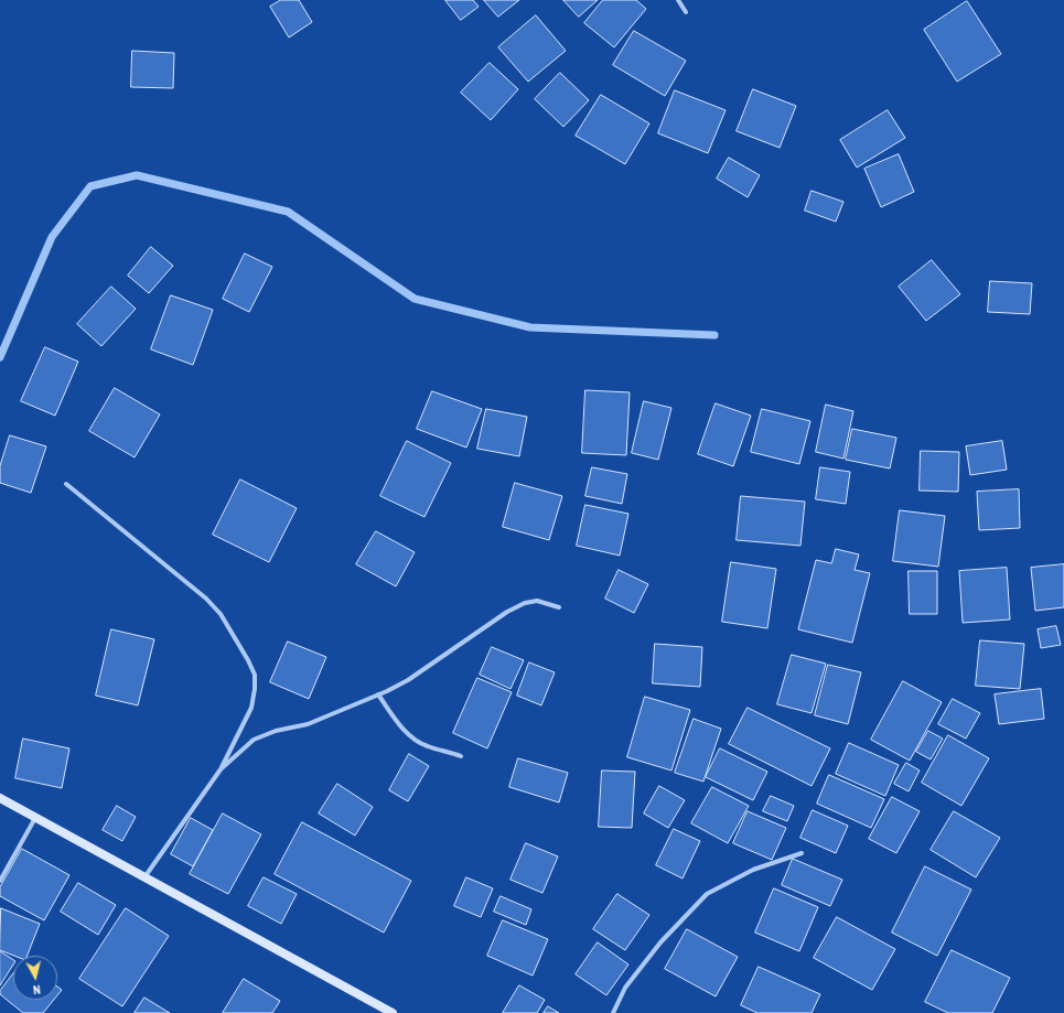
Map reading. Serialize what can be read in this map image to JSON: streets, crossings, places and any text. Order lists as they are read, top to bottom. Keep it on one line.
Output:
{"north":"bottom"}
